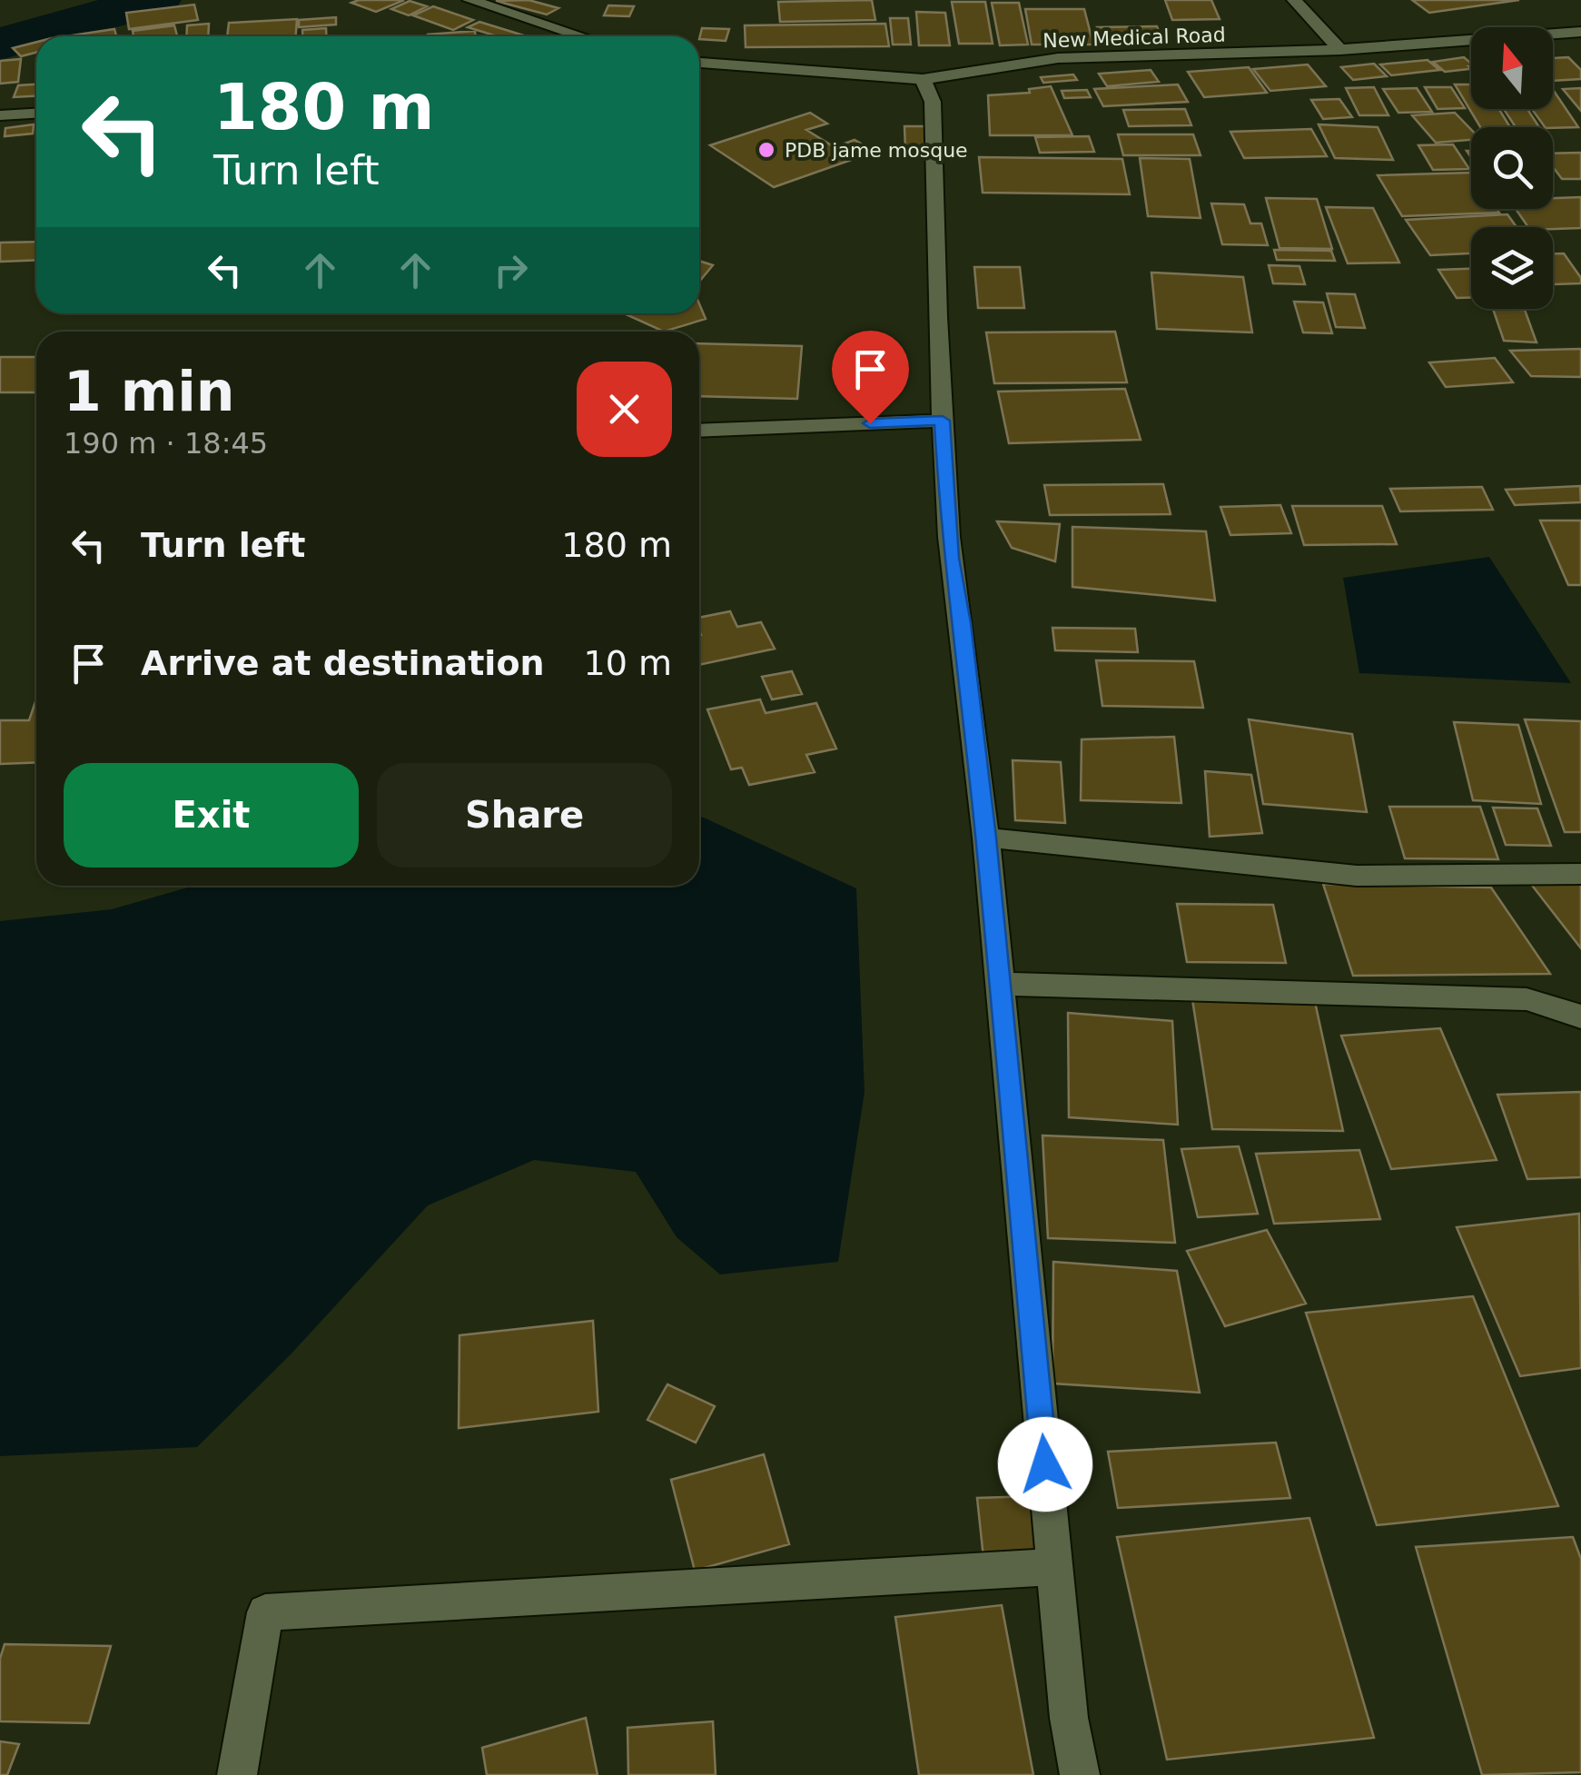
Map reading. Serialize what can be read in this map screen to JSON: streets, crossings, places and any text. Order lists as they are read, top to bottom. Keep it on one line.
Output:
{"streets":{"street":["New Medical Road"]},"places":["PDB jame mosque"],"north":"top","page":{"turn":["180 m","Turn left"],"heading":["1 min","190 m · 18:45"],"list":[{"name":"Turn left","value":"180 m"},{"name":"Arrive at destination","value":"10 m"}],"buttons":["Exit","Share"]}}
